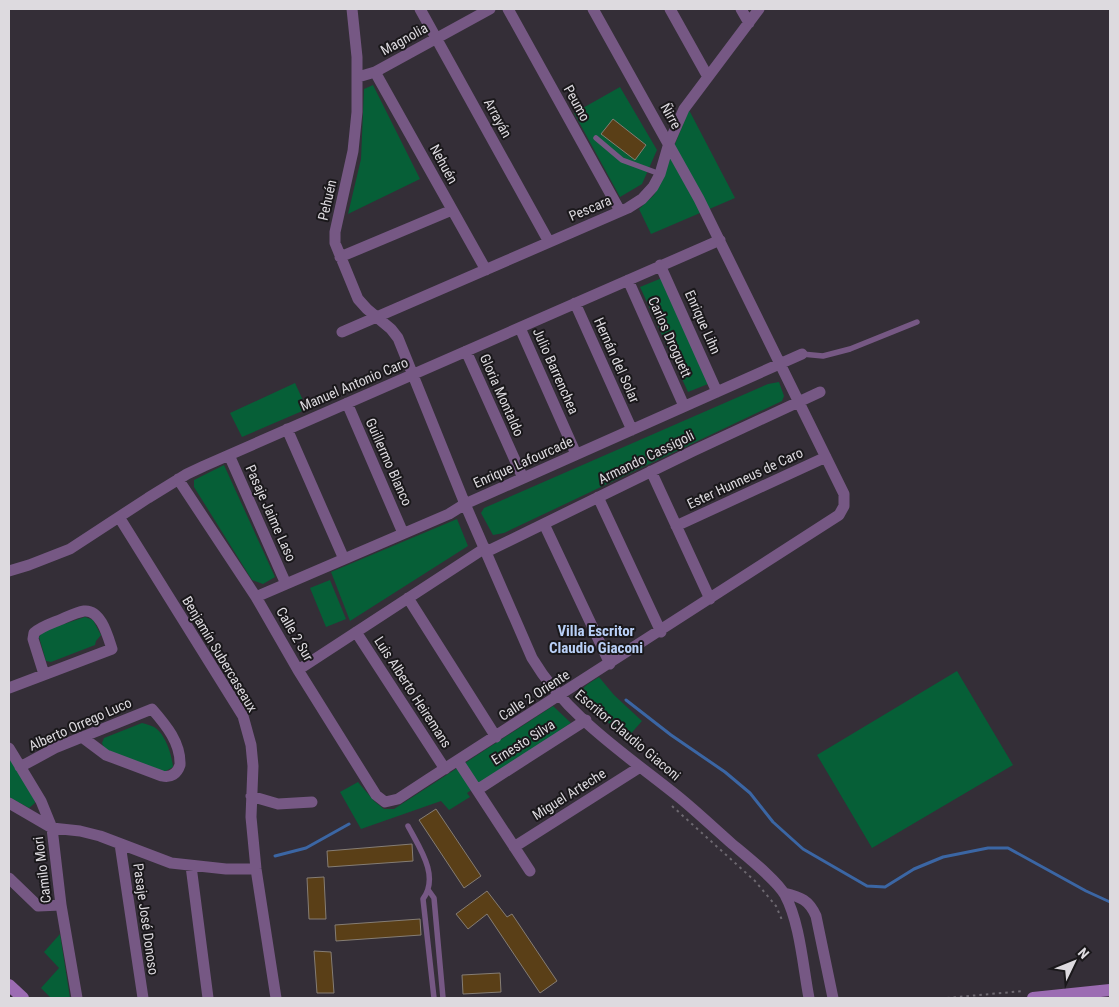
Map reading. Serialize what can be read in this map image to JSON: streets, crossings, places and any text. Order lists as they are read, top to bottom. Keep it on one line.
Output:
{"streets":{"street":["Magnolia","Peumo","Ñirre","Arrayán","Nehuén","Pehuén","Pescara","Enrique Lihn","Carlos Droguett","Hernán del Solar","Julio Barrenchea","Manuel Antonio Caro","Gloria Montaldo","Armando Cassigoli","Guillermo Blanco","Enrique Lafourcade","Ester Hunneus de Caro","Pasaje Jaime Laso","Calle 2 Sur","Benjamín Subercaseaux","Luis Alberto Heiremans","Calle 2 Oriente","Alberto Orrego Luco","Escritor Claudio Giaconi","Ernesto Silva","Miguel Arteche","Camilo Mori","Pasaje José Donoso"]},"crossings":[["Magnolia","Arrayán"],["Magnolia","Nehuén"],["Magnolia","Pehuén"],["Peumo","Pescara"],["Ñirre","Pescara"],["Ñirre","Manuel Antonio Caro"],["Ñirre","Armando Cassigoli"],["Ñirre","Enrique Lafourcade"],["Ñirre","Ester Hunneus de Caro"],["Ñirre","Calle 2 Oriente"],["Arrayán","Pescara"],["Nehuén","Pescara"],["Pehuén","Pescara"],["Pehuén","Manuel Antonio Caro"],["Pehuén","Escritor Claudio Giaconi"],["Enrique Lihn","Manuel Antonio Caro"],["Enrique Lihn","Enrique Lafourcade"],["Carlos Droguett","Manuel Antonio Caro"],["Carlos Droguett","Enrique Lafourcade"],["Hernán del Solar","Manuel Antonio Caro"],["Hernán del Solar","Enrique Lafourcade"],["Julio Barrenchea","Manuel Antonio Caro"],["Julio Barrenchea","Enrique Lafourcade"],["Manuel Antonio Caro","Gloria Montaldo"],["Manuel Antonio Caro","Guillermo Blanco"],["Manuel Antonio Caro","Pasaje Jaime Laso"],["Manuel Antonio Caro","Calle 2 Sur"],["Manuel Antonio Caro","Benjamín Subercaseaux"],["Manuel Antonio Caro","Escritor Claudio Giaconi"],["Gloria Montaldo","Enrique Lafourcade"],["Armando Cassigoli","Calle 2 Sur"],["Armando Cassigoli","Luis Alberto Heiremans"],["Armando Cassigoli","Escritor Claudio Giaconi"],["Guillermo Blanco","Enrique Lafourcade"],["Enrique Lafourcade","Pasaje Jaime Laso"],["Enrique Lafourcade","Calle 2 Sur"],["Enrique Lafourcade","Escritor Claudio Giaconi"],["Calle 2 Sur","Calle 2 Oriente"],["Luis Alberto Heiremans","Calle 2 Oriente"],["Luis Alberto Heiremans","Ernesto Silva"],["Luis Alberto Heiremans","Miguel Arteche"],["Calle 2 Oriente","Escritor Claudio Giaconi"],["Alberto Orrego Luco","Camilo Mori"],["Escritor Claudio Giaconi","Ernesto Silva"],["Escritor Claudio Giaconi","Miguel Arteche"]],"districts":["Villa Escritor Claudio Giaconi"],"north":"top right"}
